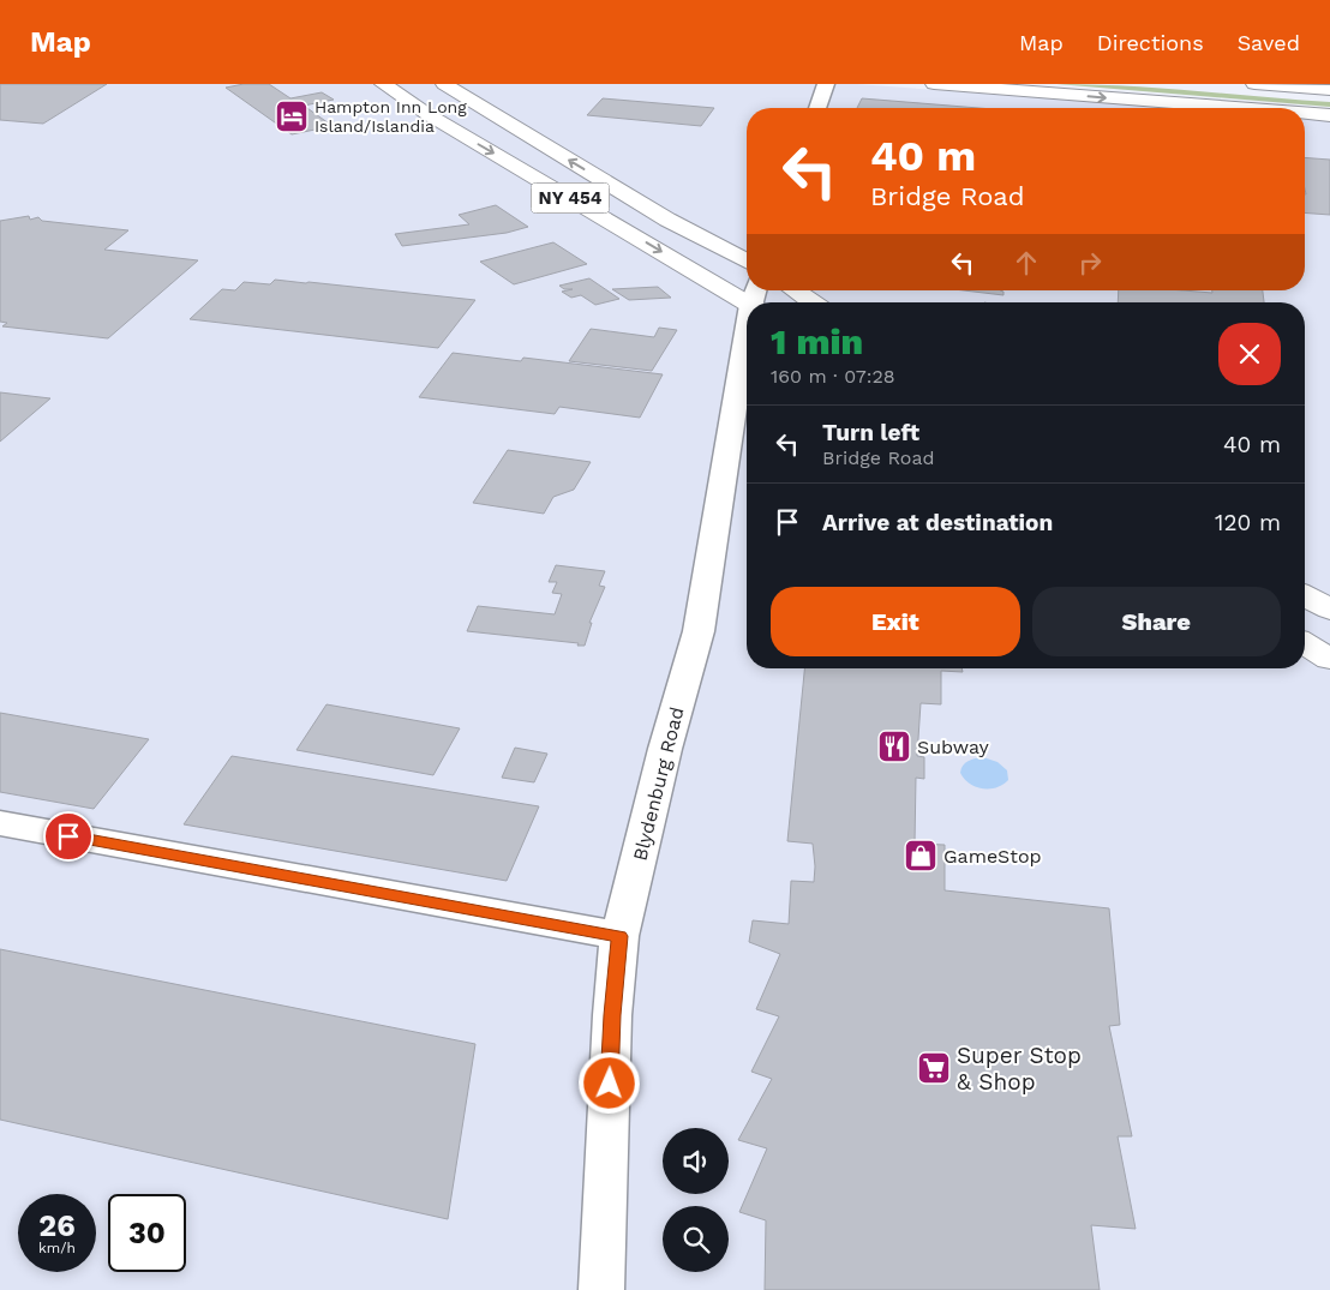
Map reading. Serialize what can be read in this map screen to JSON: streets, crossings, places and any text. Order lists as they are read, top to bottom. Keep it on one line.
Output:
{"streets":{"main road":["NY 454"],"street":["Blydenburg Road"]},"places":{"hotel":["Hampton Inn Long Island/Islandia"],"restaurant":["Subway"],"shop":["GameStop"],"supermarket":["Super Stop & Shop"]},"page":{"header":"Map","nav":["Map","Directions","Saved"],"turn":["40 m","Bridge Road"],"heading":["1 min","160 m · 07:28"],"list":[{"name":"Turn left","note":"Bridge Road","value":"40 m"},{"name":"Arrive at destination","value":"120 m"}],"buttons":["Exit","Share"],"speed":"26 km/h","limit":"30"}}
